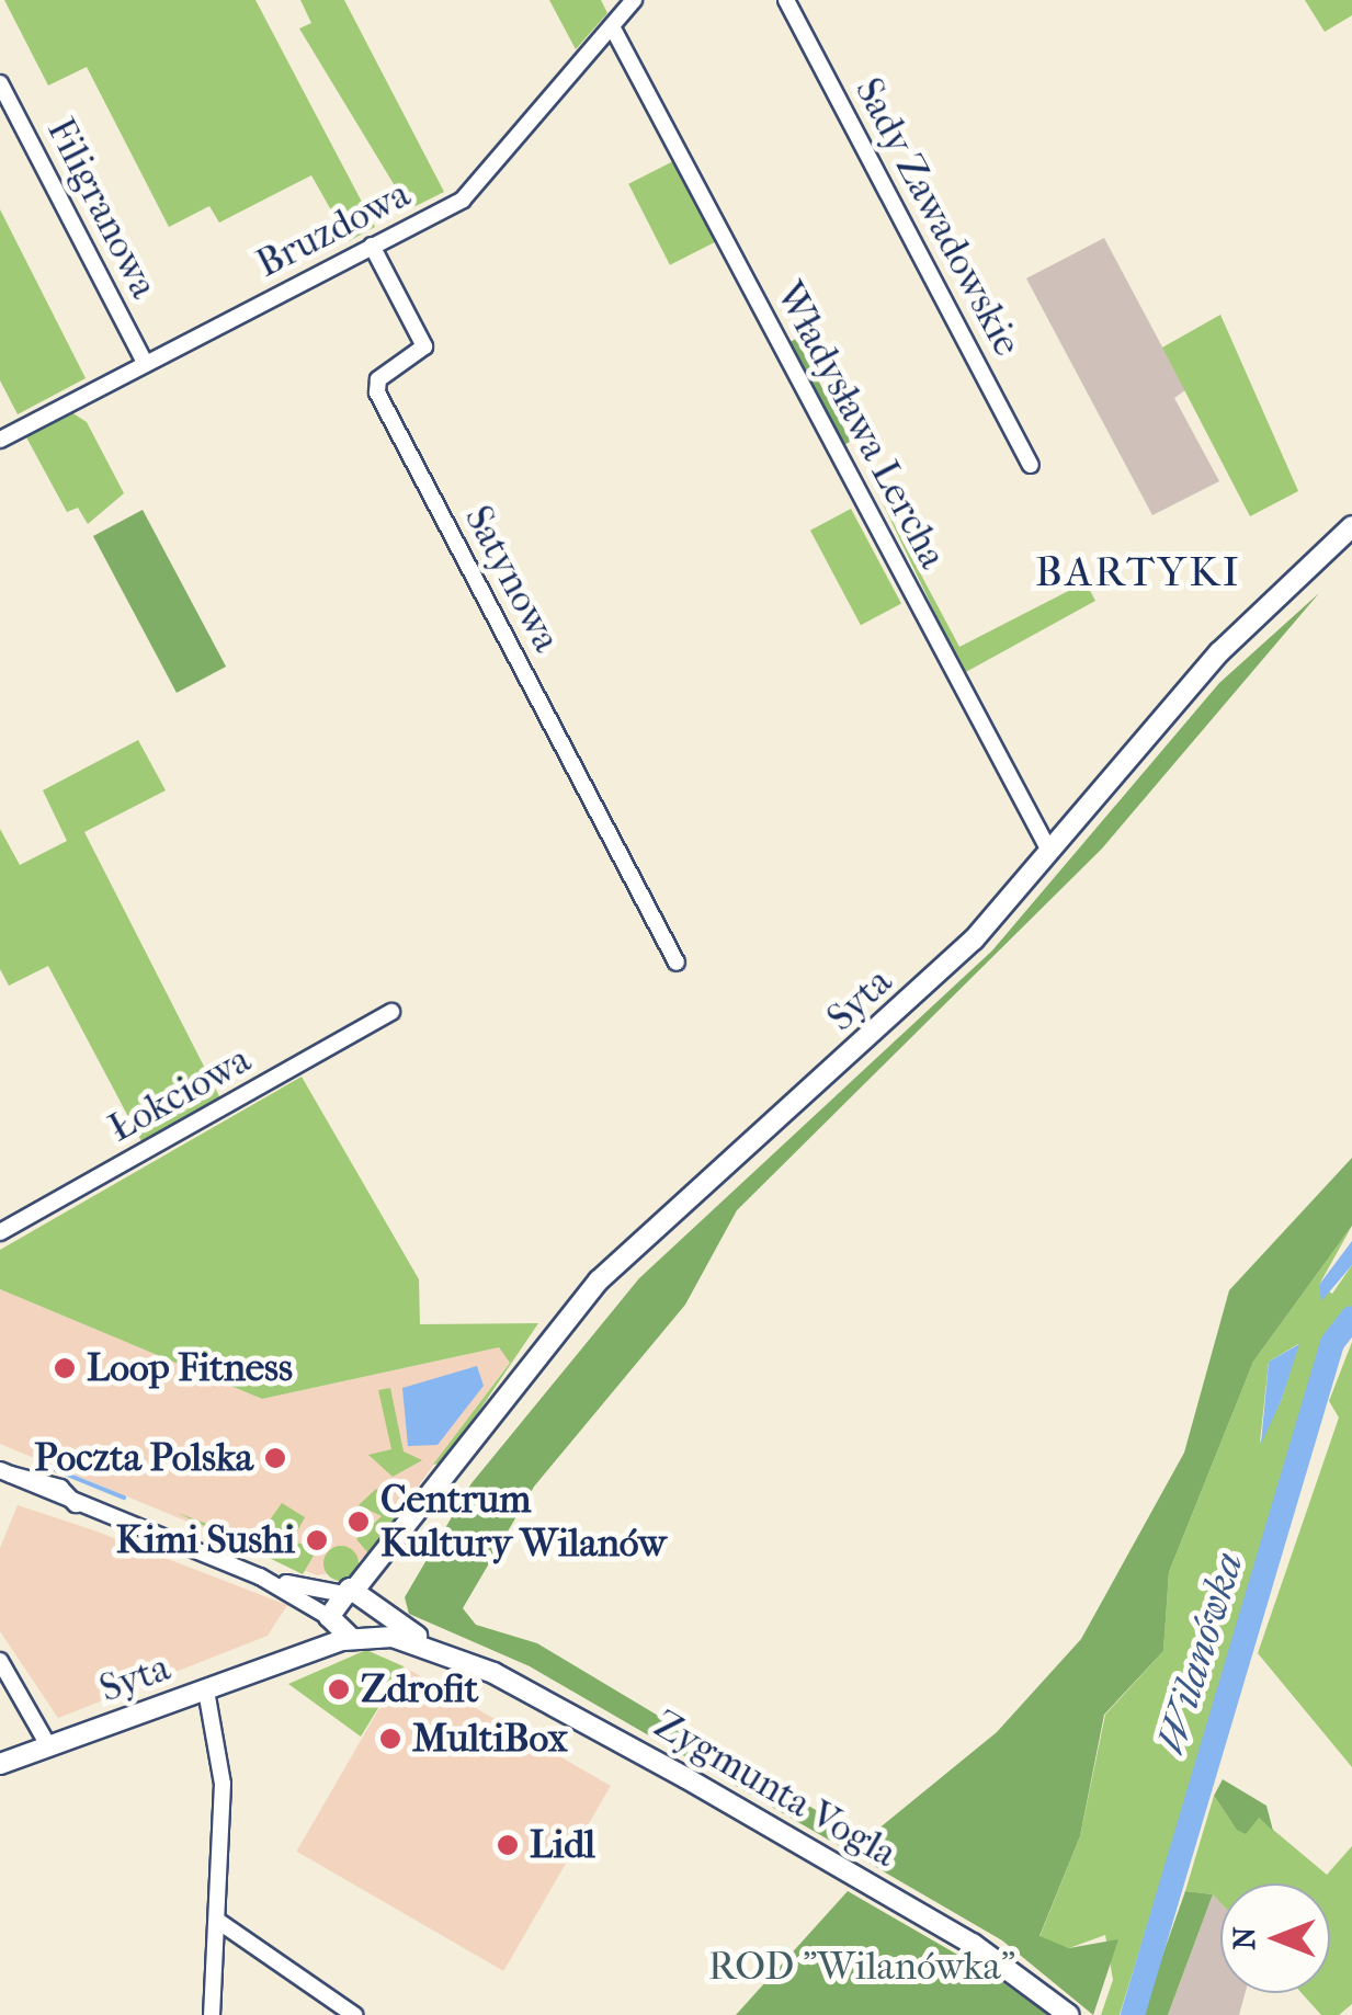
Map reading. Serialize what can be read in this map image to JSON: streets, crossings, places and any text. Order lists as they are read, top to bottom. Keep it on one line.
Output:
{"streets":{"street":["Filigranowa","Sady Zawadowskie","Bruzdowa","Władysława Lercha","Satynowa","Syta","Łokciowa","Zygmunta Vogla"]},"crossings":[["Filigranowa","Bruzdowa"],["Bruzdowa","Władysława Lercha"],["Bruzdowa","Satynowa"],["Władysława Lercha","Syta"],["Syta","Zygmunta Vogla"]],"districts":["BARTYKI"],"water":["Wilanówka"],"parks":["ROD \"Wilanówka\""],"places":["Loop Fitness","Poczta Polska","Centrum Kultury Wilanów","Kimi Sushi","Zdrofit","MultiBox","Lidl"],"north":"left"}
